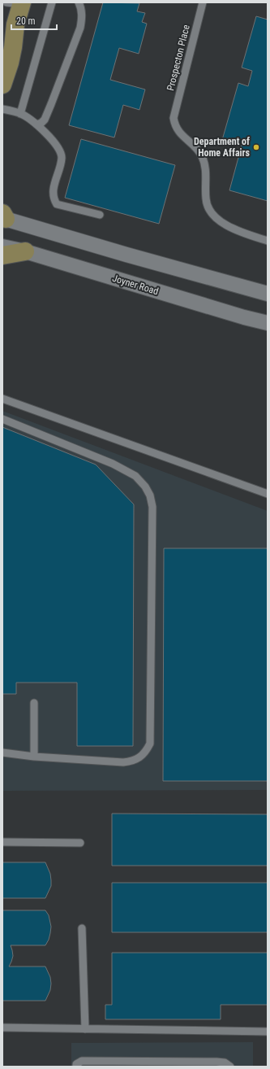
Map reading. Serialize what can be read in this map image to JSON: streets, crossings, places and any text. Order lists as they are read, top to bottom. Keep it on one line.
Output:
{"streets":{"street":["Joyner Road"],"lane":["Prospecton Place"]},"places":["Department of Home Affairs"],"scale_bar":"20 m"}
